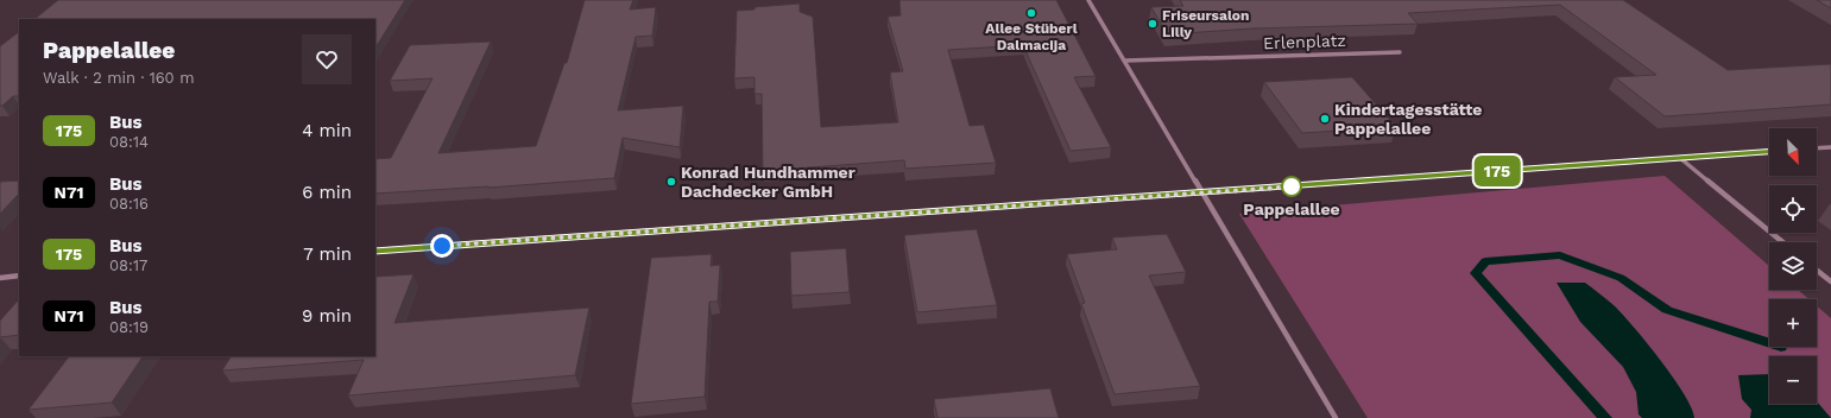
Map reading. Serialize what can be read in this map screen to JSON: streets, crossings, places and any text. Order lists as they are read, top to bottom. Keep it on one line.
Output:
{"streets":{"street":["Erlenplatz"]},"places":["Allee Stüberl Dalmacija","Friseursalon Lilly","Kindertagesstätte Pappelallee","Konrad Hundhammer Dachdecker GmbH","Pappelallee"],"lines":["bus line 175"],"north":"bottom right","page":{"on_map":"175","heading":["Pappelallee","Walk · 2 min · 160 m"],"list":[{"mark":"175","name":"Bus","note":"08:14","value":"4 min"},{"mark":"N71","name":"Bus","note":"08:16","value":"6 min"},{"mark":"175","name":"Bus","note":"08:17","value":"7 min"},{"mark":"N71","name":"Bus","note":"08:19","value":"9 min"}],"map_buttons":["+","−"]}}
